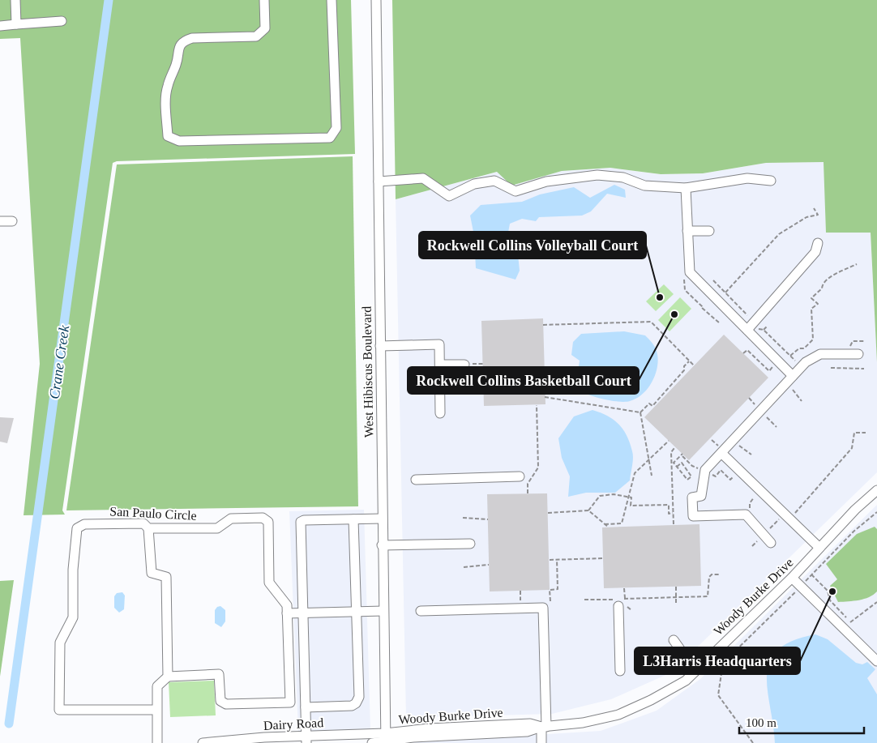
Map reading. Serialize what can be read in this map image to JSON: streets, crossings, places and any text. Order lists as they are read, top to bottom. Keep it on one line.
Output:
{"streets":{"street":["West Hibiscus Boulevard","San Paulo Circle","Woody Burke Drive","Dairy Road"]},"crossings":[["West Hibiscus Boulevard","Woody Burke Drive"],["West Hibiscus Boulevard","Dairy Road"],["Woody Burke Drive","Dairy Road"]],"water":["Crane Creek"],"places":["Rockwell Collins Volleyball Court","Rockwell Collins Basketball Court","L3Harris Headquarters"],"scale_bar":"100 m"}
